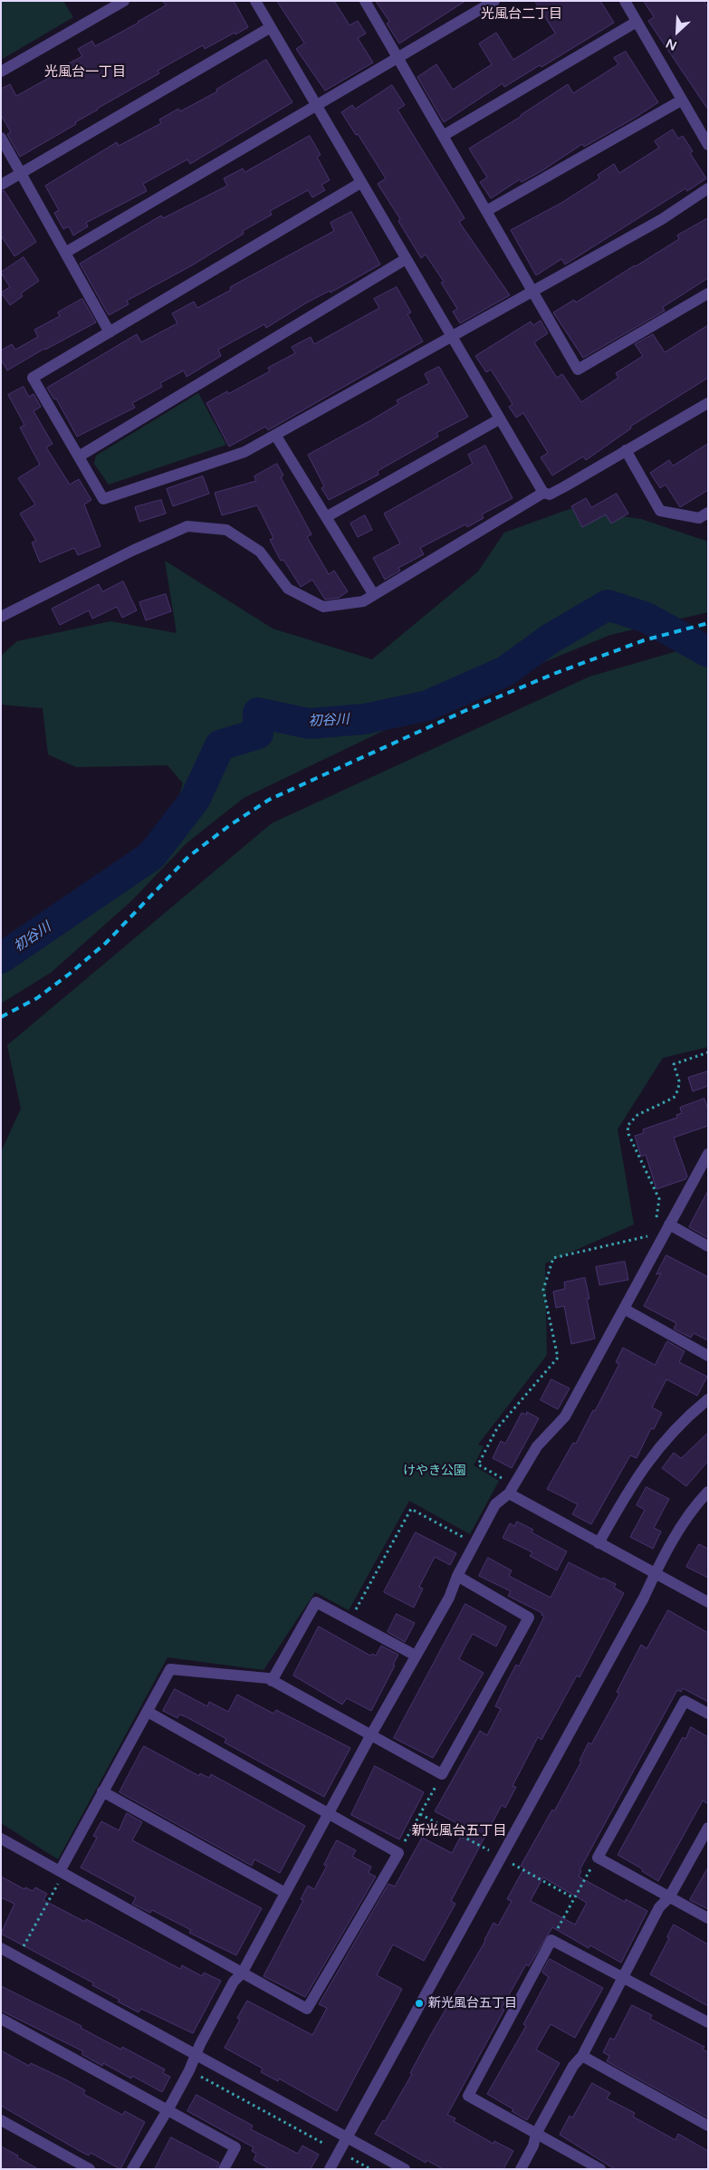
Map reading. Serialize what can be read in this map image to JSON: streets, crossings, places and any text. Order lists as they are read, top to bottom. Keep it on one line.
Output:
{"districts":["光風台二丁目","光風台一丁目","新光風台五丁目"],"water":["初谷川"],"parks":["けやき公園"],"places":["新光風台五丁目"],"north":"bottom left"}
